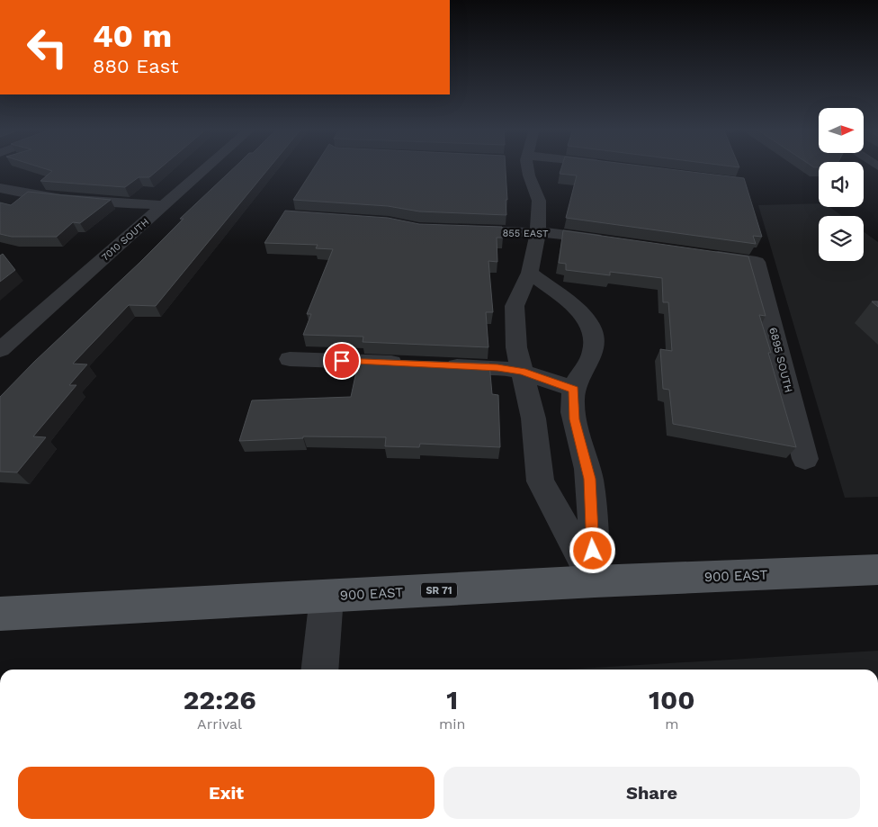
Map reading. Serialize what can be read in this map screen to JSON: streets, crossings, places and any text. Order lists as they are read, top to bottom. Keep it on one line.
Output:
{"streets":{"main road":["900 EAST","SR 71"],"street":["855 EAST","7010 SOUTH","6895 SOUTH"]},"north":"right","page":{"turn":["40 m","880 East"],"eta":["22:26","Arrival","1","min","100","m"],"buttons":["Exit","Share"]}}
